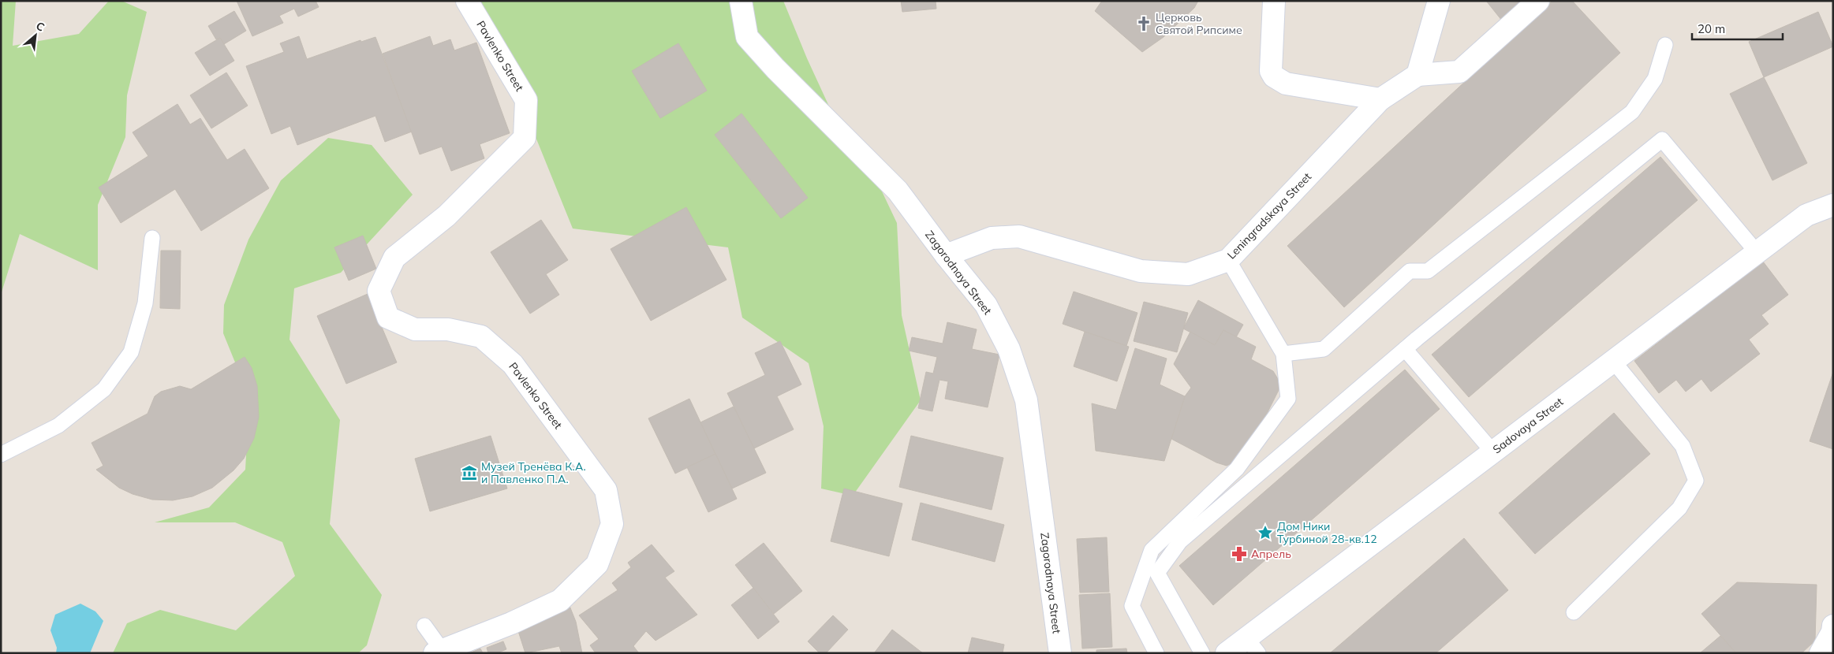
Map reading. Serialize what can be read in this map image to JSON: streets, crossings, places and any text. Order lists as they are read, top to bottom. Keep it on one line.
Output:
{"streets":{"street":["Pavlenko Street","Leningradskaya Street","Zagorodnaya Street","Sadovaya Street"]},"crossings":[["Leningradskaya Street","Zagorodnaya Street"]],"places":{"church":["Церковь Святой Рипсиме"],"museum":["Музей Тренёва К.А. и Павленко П.А."],"place":["Дом Ники Турбиной 28-кв.12"],"pharmacy":["Апрель"]},"scale_bar":"20 m","north":"top right"}
